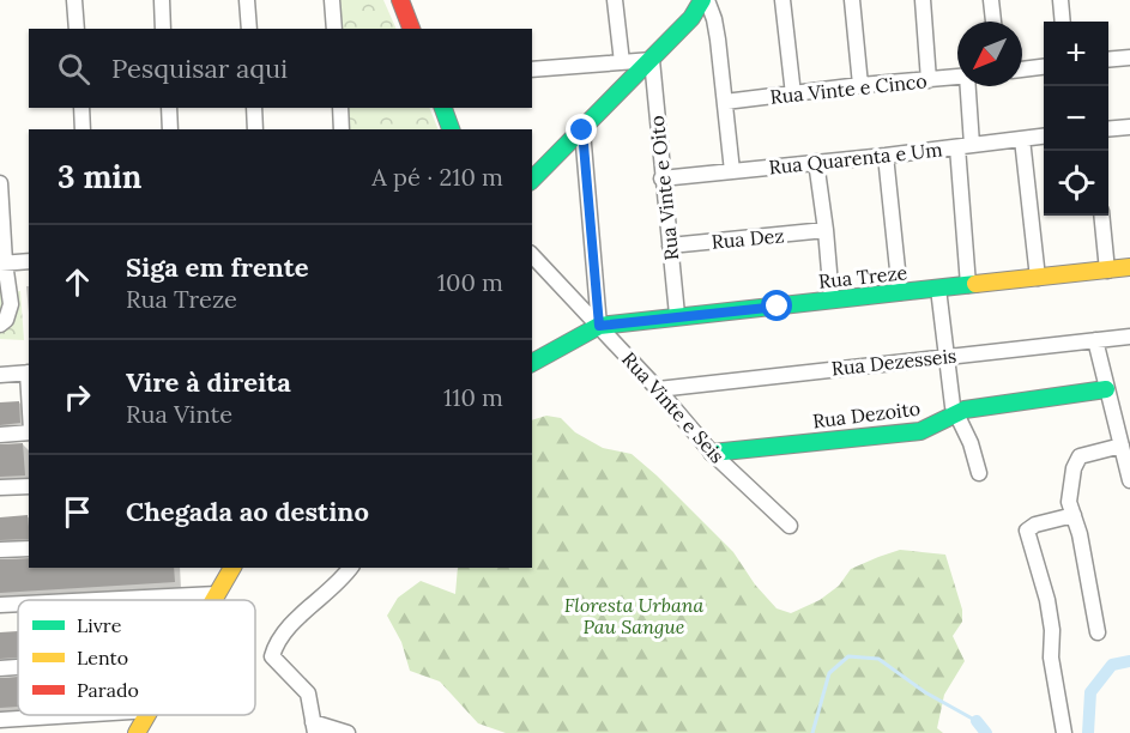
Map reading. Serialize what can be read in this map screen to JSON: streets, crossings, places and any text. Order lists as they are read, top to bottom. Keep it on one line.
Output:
{"streets":{"street":["Rua Vinte e Cinco","Rua Quarenta e Um","Rua Vinte e Oito","Rua Dez","Rua Treze","Rua Dezesseis","Rua Vinte e Seis","Rua Dezoito"]},"crossings":[["Rua Quarenta e Um","Rua Vinte e Oito"],["Rua Vinte e Oito","Rua Dez"],["Rua Vinte e Oito","Rua Treze"],["Rua Treze","Rua Vinte e Seis"],["Rua Dezesseis","Rua Vinte e Seis"],["Rua Vinte e Seis","Rua Dezoito"]],"parks":["Floresta Urbana Pau Sangue"],"legend":["Livre","Lento","Parado"],"north":"bottom left","page":{"map_buttons":["+","−"],"search":"Pesquisar aqui","heading":["3 min","A pé · 210 m"],"list":[["Siga em frente","Rua Treze","100 m"],["Vire à direita","Rua Vinte","110 m"],"Chegada ao destino"]}}
